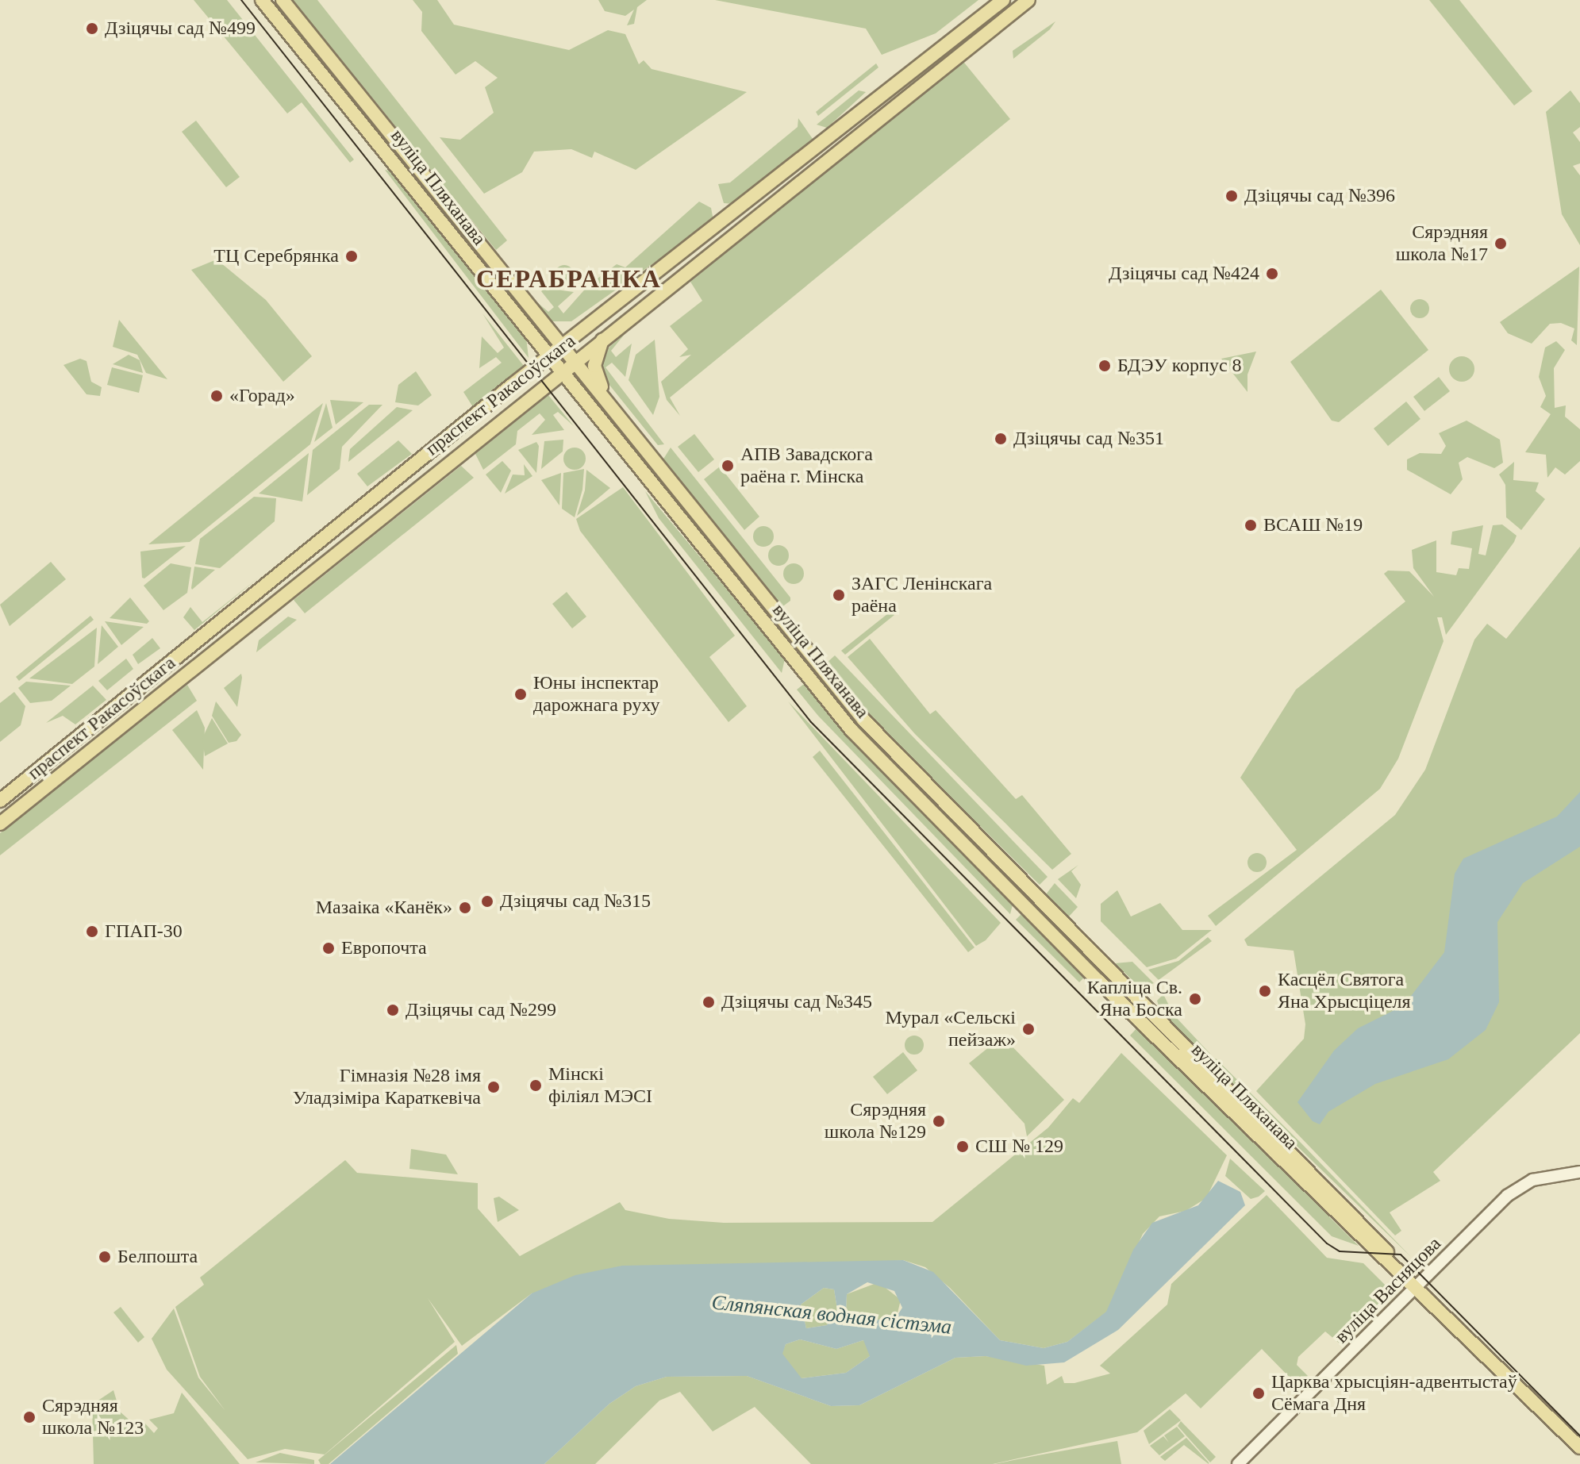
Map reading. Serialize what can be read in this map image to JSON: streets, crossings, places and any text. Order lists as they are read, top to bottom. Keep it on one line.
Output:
{"streets":{"main road":["вуліца Пляханава","праспект Ракасоўскага"],"street":["вуліца Васняцова"]},"crossings":[["вуліца Пляханава","праспект Ракасоўскага"],["вуліца Пляханава","вуліца Васняцова"]],"districts":["СЕРАБРАНКА"],"water":["Сляпянская водная сістэма"],"places":["Дзіцячы сад №499","Дзіцячы сад №396","Сярэдняя школа №17","ТЦ Серебрянка","Дзіцячы сад №424","БДЭУ корпус 8","«Горад»","Дзіцячы сад №351","АПВ Завадскога раёна г. Мінска","ВСАШ №19","ЗАГС Ленінскага раёна","Юны інспектар дарожнага руху","Дзіцячы сад №315","Мазаіка «Канёк»","ГПАП-30","Европочта","Касцёл Святога Яна Хрысціцеля","Капліца Св. Яна Боска","Дзіцячы сад №345","Дзіцячы сад №299","Мурал «Сельскі пейзаж»","Мінскі філіял МЭСІ","Гімназія №28 імя Уладзіміра Караткевіча","Сярэдняя школа №129","СШ № 129","Белпошта","Царква хрысціян-адвентыстаў Сёмага Дня","Сярэдняя школа №123"]}
